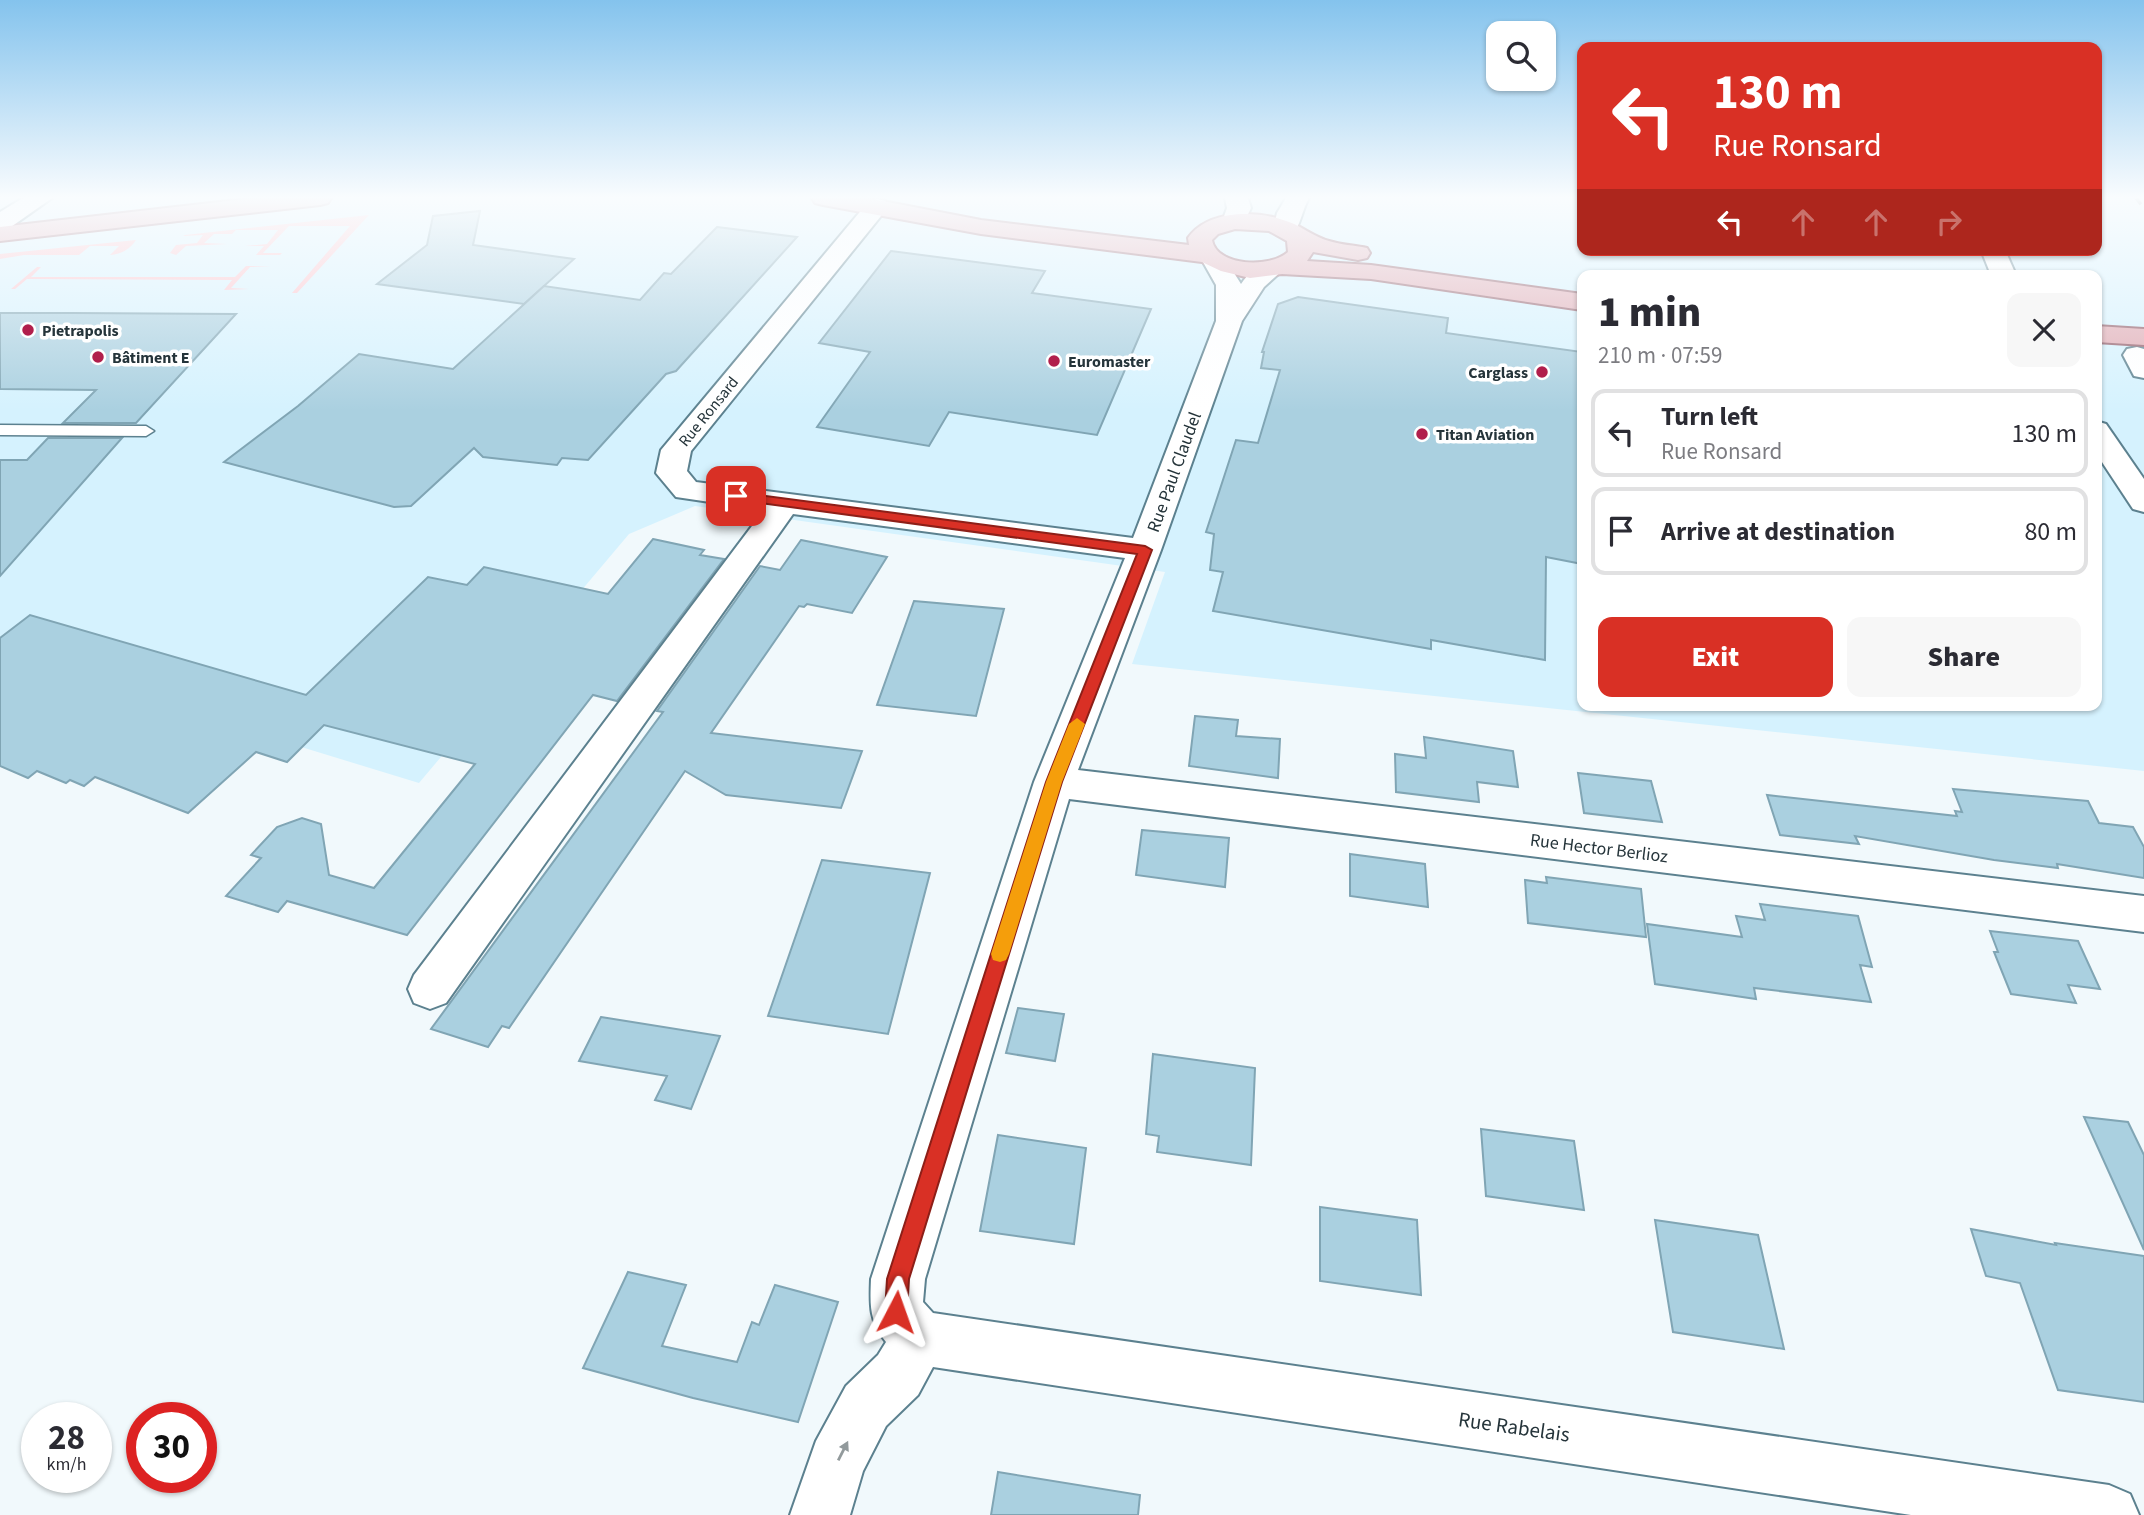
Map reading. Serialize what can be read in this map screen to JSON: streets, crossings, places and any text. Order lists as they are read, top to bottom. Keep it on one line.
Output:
{"streets":{"street":["Rue Ronsard","Rue Paul Claudel","Rue Hector Berlioz","Rue Rabelais"]},"crossings":[["Rue Ronsard","Rue Paul Claudel"],["Rue Paul Claudel","Rue Hector Berlioz"],["Rue Paul Claudel","Rue Rabelais"]],"places":["Pietrapolis","Bâtiment E","Euromaster","Carglass","Titan Aviation"],"page":{"turn":["130 m","Rue Ronsard"],"heading":["1 min","210 m · 07:59"],"list":[{"name":"Turn left","note":"Rue Ronsard","value":"130 m"},{"name":"Arrive at destination","value":"80 m"}],"buttons":["Exit","Share"],"speed":"28 km/h","limit":"30"}}
